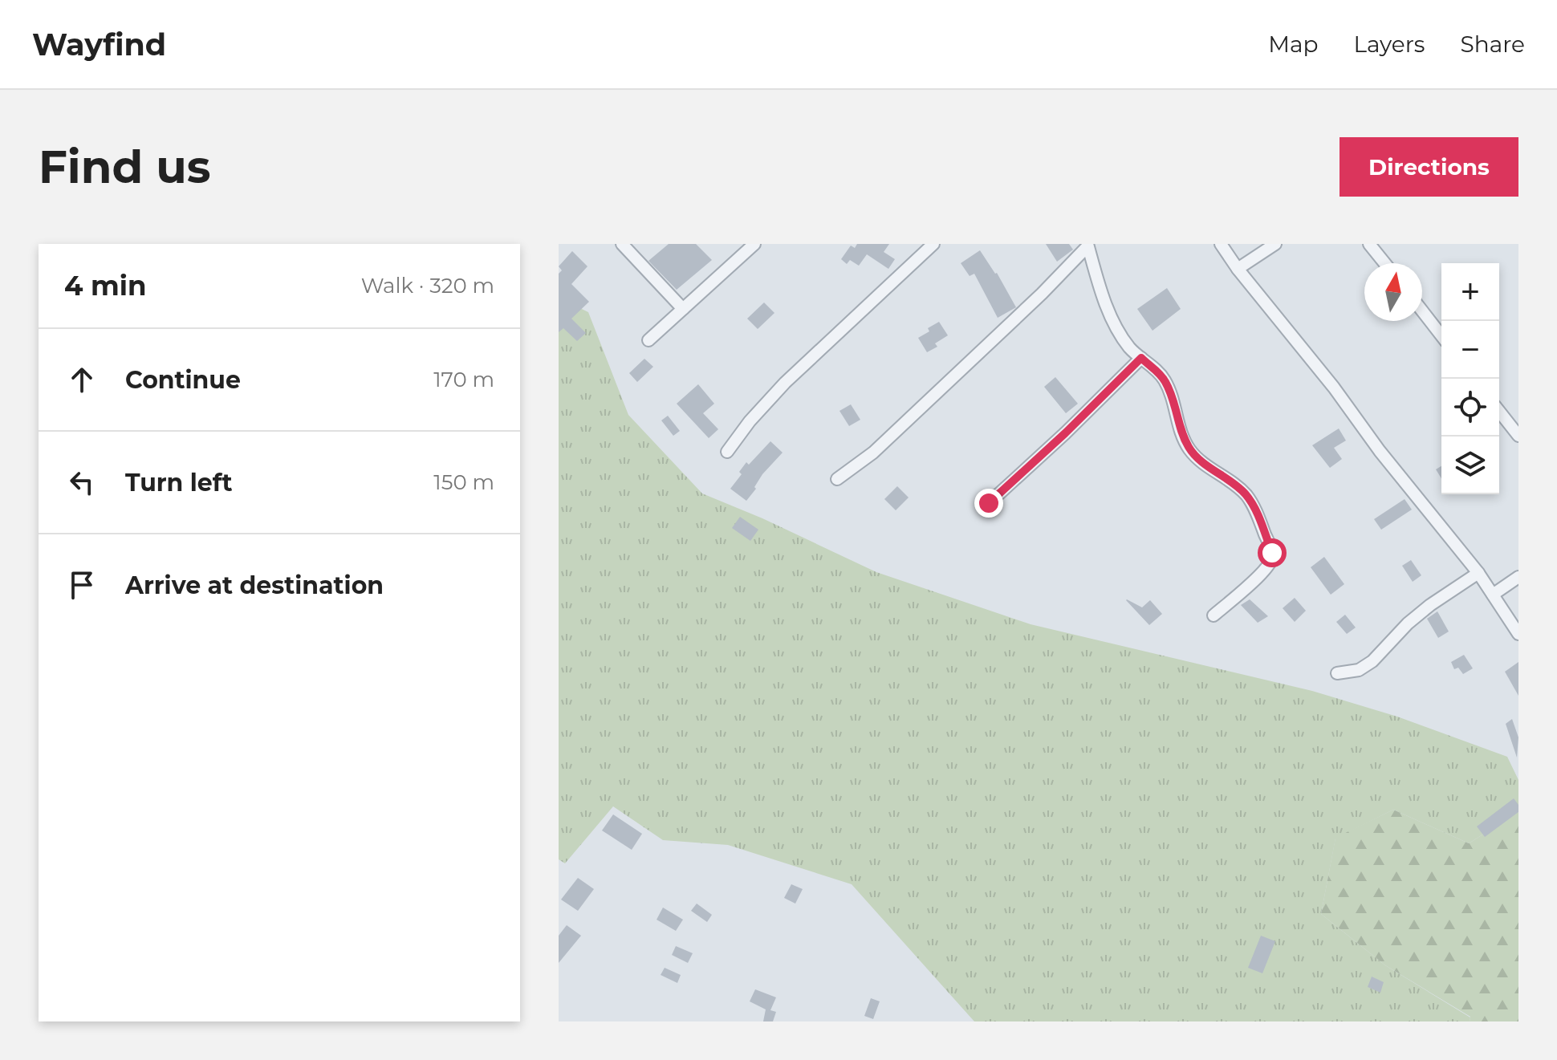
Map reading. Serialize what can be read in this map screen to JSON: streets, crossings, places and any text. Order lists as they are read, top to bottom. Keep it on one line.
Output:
{"north":"top","page":{"header":"Wayfind","nav":["Map","Layers","Share"],"buttons":"Directions","title":"Find us","heading":["4 min","Walk · 320 m"],"map_buttons":["+","−"],"list":[["Continue","170 m"],["Turn left","150 m"],"Arrive at destination"]}}
